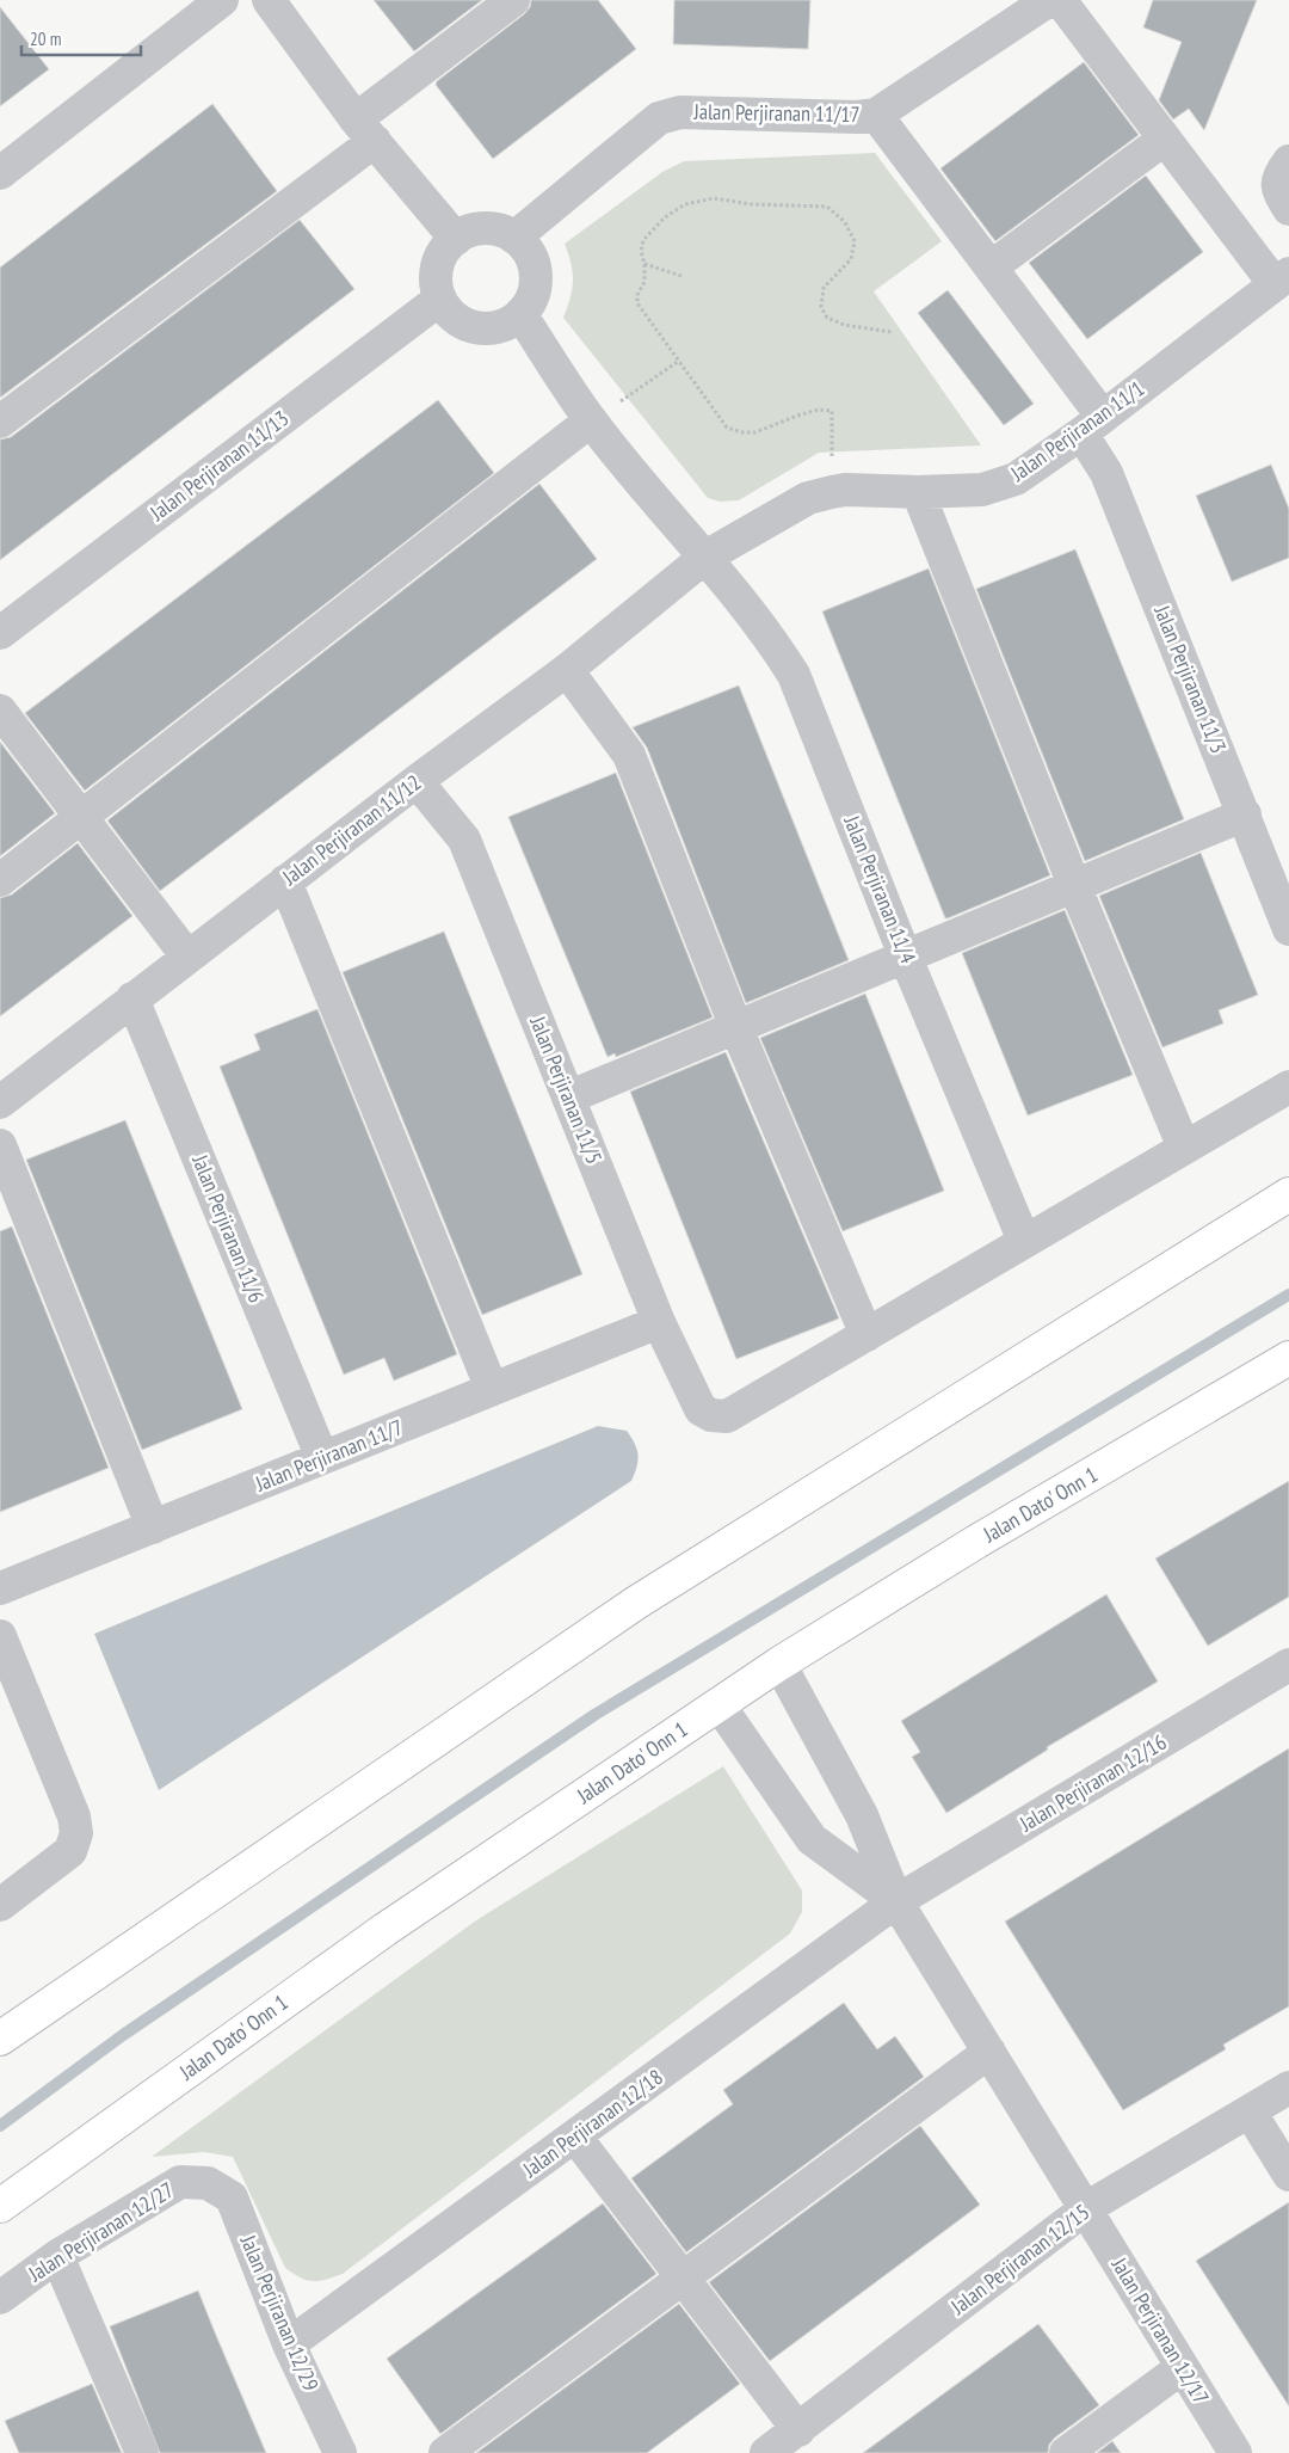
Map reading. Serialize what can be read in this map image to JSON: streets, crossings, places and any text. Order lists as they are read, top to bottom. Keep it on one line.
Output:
{"streets":{"main road":["Jalan Dato' Onn 1"],"street":["Jalan Perjiranan 11/17","Jalan Perjiranan 11/1","Jalan Perjiranan 11/13","Jalan Perjiranan 11/3","Jalan Perjiranan 11/12","Jalan Perjiranan 11/4","Jalan Perjiranan 11/5","Jalan Perjiranan 11/6","Jalan Perjiranan 11/7","Jalan Perjiranan 12/16","Jalan Perjiranan 12/18","Jalan Perjiranan 12/27","Jalan Perjiranan 12/15","Jalan Perjiranan 12/29","Jalan Perjiranan 12/17"]},"crossings":[["Jalan Perjiranan 11/17","Jalan Perjiranan 11/13"],["Jalan Perjiranan 11/17","Jalan Perjiranan 11/3"],["Jalan Perjiranan 11/17","Jalan Perjiranan 11/4"],["Jalan Perjiranan 11/1","Jalan Perjiranan 11/3"],["Jalan Perjiranan 11/1","Jalan Perjiranan 11/12"],["Jalan Perjiranan 11/1","Jalan Perjiranan 11/4"],["Jalan Perjiranan 11/13","Jalan Perjiranan 11/4"],["Jalan Perjiranan 11/12","Jalan Perjiranan 11/4"],["Jalan Perjiranan 11/12","Jalan Perjiranan 11/5"],["Jalan Perjiranan 11/12","Jalan Perjiranan 11/6"],["Jalan Perjiranan 11/5","Jalan Perjiranan 11/7"],["Jalan Perjiranan 11/6","Jalan Perjiranan 11/7"],["Jalan Perjiranan 12/16","Jalan Perjiranan 12/18"],["Jalan Perjiranan 12/16","Jalan Perjiranan 12/17"],["Jalan Perjiranan 12/18","Jalan Perjiranan 12/29"],["Jalan Perjiranan 12/18","Jalan Perjiranan 12/17"],["Jalan Perjiranan 12/27","Jalan Perjiranan 12/29"],["Jalan Perjiranan 12/15","Jalan Perjiranan 12/17"]],"scale_bar":"20 m"}
